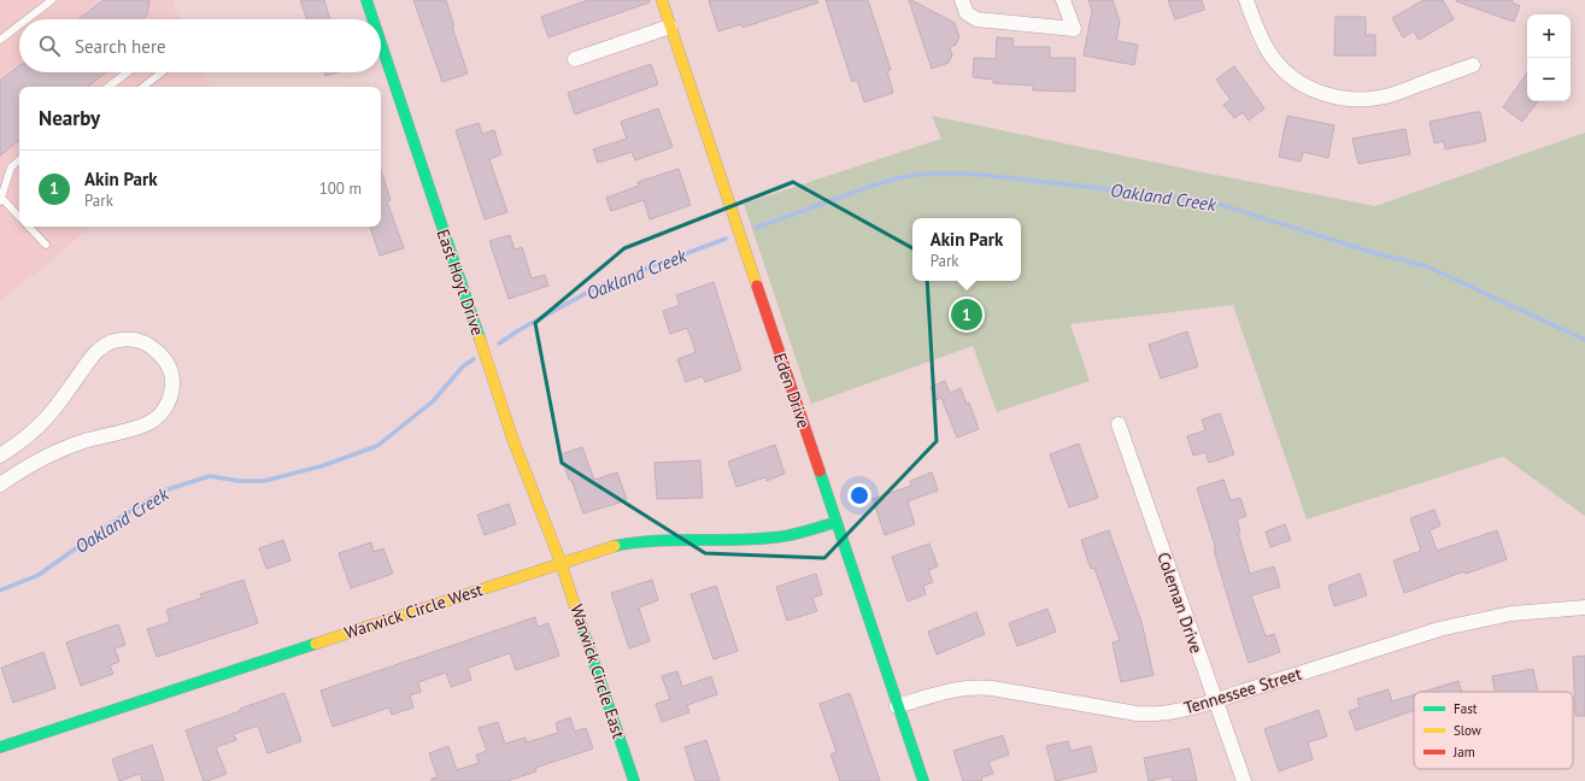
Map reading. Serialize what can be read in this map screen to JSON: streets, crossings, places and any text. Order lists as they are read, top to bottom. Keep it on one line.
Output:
{"streets":{"street":["East Hoyt Drive","Eden Drive","Coleman Drive","Warwick Circle West","Warwick Circle East","Tennessee Street"]},"crossings":[["East Hoyt Drive","Warwick Circle West"],["East Hoyt Drive","Warwick Circle East"],["Eden Drive","Warwick Circle West"],["Eden Drive","Tennessee Street"],["Coleman Drive","Tennessee Street"],["Warwick Circle West","Warwick Circle East"]],"water":["Oakland Creek"],"legend":["Fast","Slow","Jam"],"page":{"map_buttons":["+","−"],"search":"Search here","heading":"Nearby","list":[{"mark":"1","name":"Akin Park","note":"Park","value":"100 m"}],"popup":["Akin Park","Park"],"pins":"1"}}
